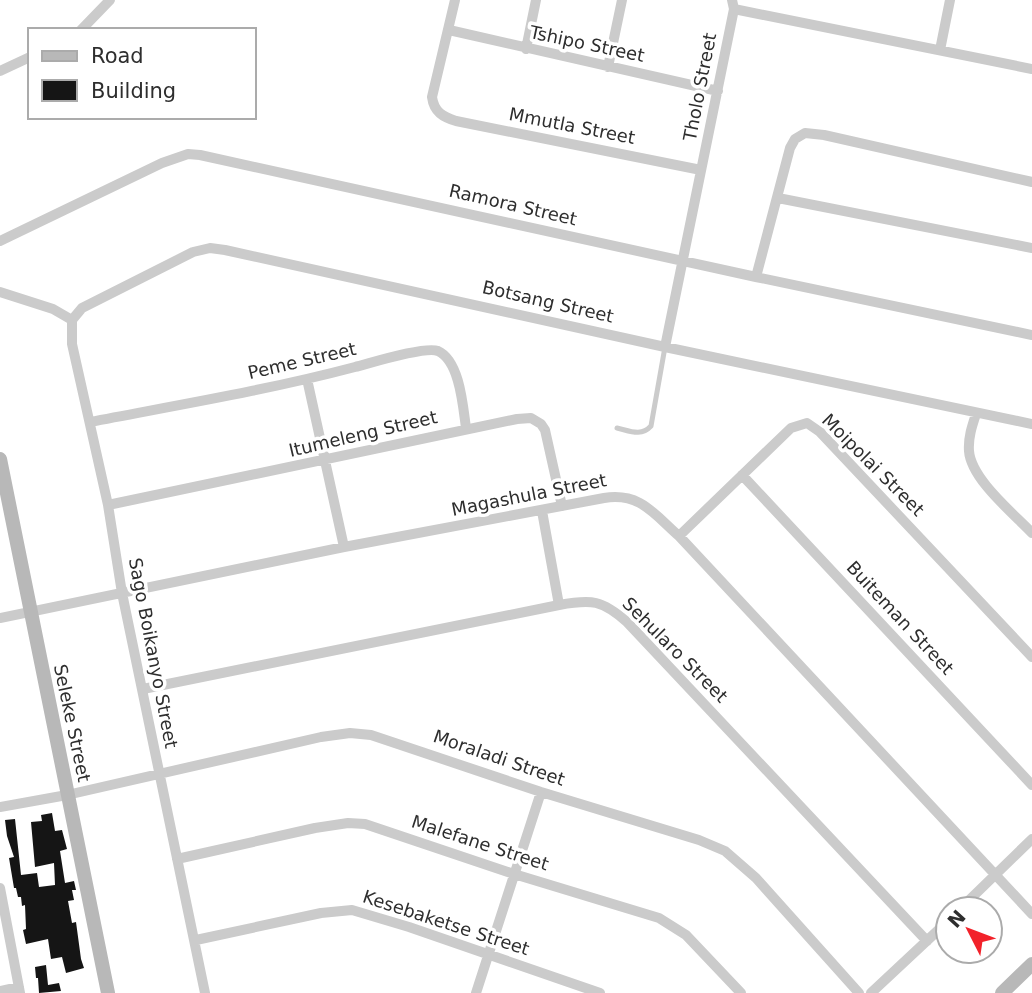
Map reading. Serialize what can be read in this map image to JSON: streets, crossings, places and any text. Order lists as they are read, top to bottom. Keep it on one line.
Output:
{"streets":{"street":["Tshipo Street","Tholo Street","Mmutla Street","Ramora Street","Botsang Street","Peme Street","Itumeleng Street","Moipolai Street","Magashula Street","Buiteman Street","Sehularo Street","Sago Boikanyo Street","Seleke Street","Moraladi Street","Malefane Street","Kesebaketse Street"]},"crossings":[["Tshipo Street","Tholo Street"],["Tshipo Street","Mmutla Street"],["Tholo Street","Mmutla Street"],["Tholo Street","Ramora Street"],["Tholo Street","Botsang Street"],["Botsang Street","Sago Boikanyo Street"],["Peme Street","Itumeleng Street"],["Peme Street","Sago Boikanyo Street"],["Itumeleng Street","Magashula Street"],["Itumeleng Street","Sago Boikanyo Street"],["Moipolai Street","Magashula Street"],["Moipolai Street","Buiteman Street"],["Magashula Street","Sago Boikanyo Street"],["Magashula Street","Seleke Street"],["Sehularo Street","Sago Boikanyo Street"],["Sago Boikanyo Street","Moraladi Street"],["Sago Boikanyo Street","Malefane Street"],["Sago Boikanyo Street","Kesebaketse Street"],["Seleke Street","Moraladi Street"]],"legend":["Road","Building"],"north":"top left"}
